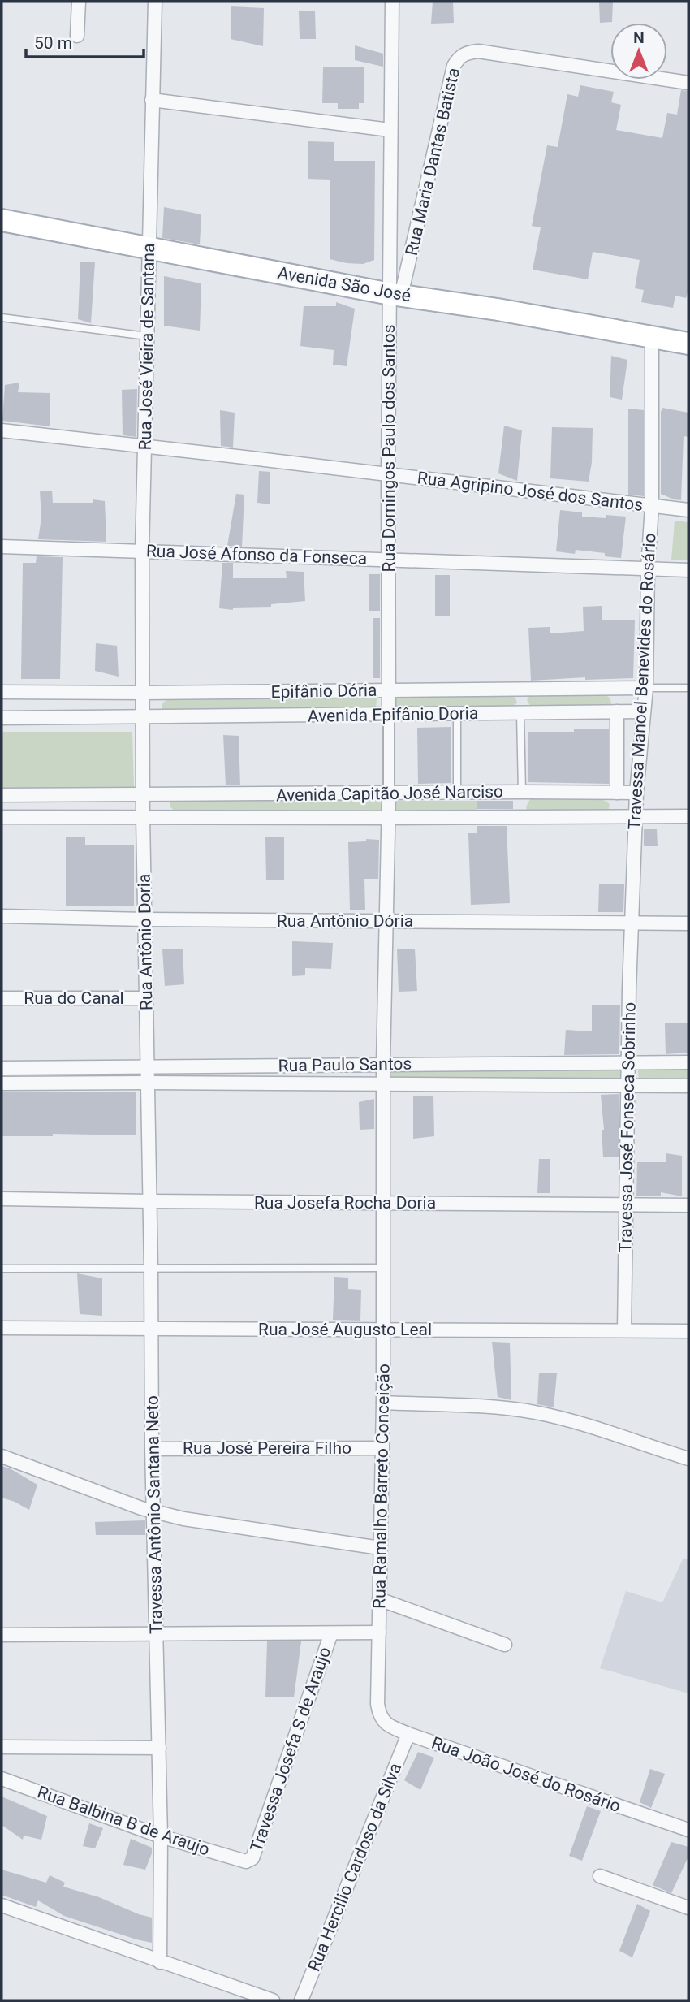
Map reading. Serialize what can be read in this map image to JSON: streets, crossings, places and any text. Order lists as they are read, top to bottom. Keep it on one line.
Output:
{"streets":{"main road":["Avenida São José"],"street":["Rua Maria Dantas Batista","Rua José Vieira de Santana","Rua Domingos Paulo dos Santos","Rua Agripino José dos Santos","Rua José Afonso da Fonseca","Travessa Manoel Benevides do Rosário","Epifânio Dória","Avenida Epifânio Doria","Avenida Capitão José Narciso","Rua Antônio Dória","Rua Antônio Doria","Rua do Canal","Rua Paulo Santos","Travessa José Fonseca Sobrinho","Rua Josefa Rocha Doria","Rua José Augusto Leal","Rua José Pereira Filho","Rua Ramalho Barreto Conceição","Travessa Antônio Santana Neto","Travessa Josefa S de Araujo","Rua João José do Rosário","Rua Balbina B de Araujo","Rua Hercilio Cardoso da Silva"]},"crossings":[["Rua Maria Dantas Batista","Avenida São José"],["Rua Maria Dantas Batista","Rua Domingos Paulo dos Santos"],["Avenida São José","Rua José Vieira de Santana"],["Avenida São José","Rua Domingos Paulo dos Santos"],["Avenida São José","Travessa Manoel Benevides do Rosário"],["Rua José Vieira de Santana","Rua Agripino José dos Santos"],["Rua José Vieira de Santana","Rua José Afonso da Fonseca"],["Rua José Vieira de Santana","Epifânio Dória"],["Rua José Vieira de Santana","Avenida Epifânio Doria"],["Rua José Vieira de Santana","Rua Antônio Doria"],["Rua Domingos Paulo dos Santos","Rua Agripino José dos Santos"],["Rua Domingos Paulo dos Santos","Rua José Afonso da Fonseca"],["Rua Domingos Paulo dos Santos","Epifânio Dória"],["Rua Domingos Paulo dos Santos","Avenida Epifânio Doria"],["Rua Agripino José dos Santos","Travessa Manoel Benevides do Rosário"],["Rua José Afonso da Fonseca","Travessa Manoel Benevides do Rosário"],["Travessa Manoel Benevides do Rosário","Epifânio Dória"],["Travessa Manoel Benevides do Rosário","Avenida Epifânio Doria"],["Travessa Manoel Benevides do Rosário","Avenida Capitão José Narciso"],["Travessa Manoel Benevides do Rosário","Rua Antônio Dória"],["Travessa Manoel Benevides do Rosário","Travessa José Fonseca Sobrinho"],["Avenida Epifânio Doria","Rua Antônio Doria"],["Avenida Capitão José Narciso","Rua Antônio Doria"],["Avenida Capitão José Narciso","Rua Ramalho Barreto Conceição"],["Rua Antônio Dória","Rua Antônio Doria"],["Rua Antônio Dória","Travessa José Fonseca Sobrinho"],["Rua Antônio Dória","Rua Ramalho Barreto Conceição"],["Rua Antônio Doria","Rua do Canal"],["Rua Antônio Doria","Rua Paulo Santos"],["Rua Antônio Doria","Travessa Antônio Santana Neto"],["Rua Paulo Santos","Travessa José Fonseca Sobrinho"],["Rua Paulo Santos","Rua Ramalho Barreto Conceição"],["Rua Paulo Santos","Travessa Antônio Santana Neto"],["Travessa José Fonseca Sobrinho","Rua Josefa Rocha Doria"],["Travessa José Fonseca Sobrinho","Rua José Augusto Leal"],["Rua Josefa Rocha Doria","Rua Ramalho Barreto Conceição"],["Rua Josefa Rocha Doria","Travessa Antônio Santana Neto"],["Rua José Augusto Leal","Rua Ramalho Barreto Conceição"],["Rua José Augusto Leal","Travessa Antônio Santana Neto"],["Rua José Pereira Filho","Rua Ramalho Barreto Conceição"],["Rua José Pereira Filho","Travessa Antônio Santana Neto"],["Rua Ramalho Barreto Conceição","Rua João José do Rosário"],["Travessa Antônio Santana Neto","Rua Balbina B de Araujo"],["Travessa Josefa S de Araujo","Rua Balbina B de Araujo"],["Rua João José do Rosário","Rua Hercilio Cardoso da Silva"]],"scale_bar":"50 m","north":"top"}
